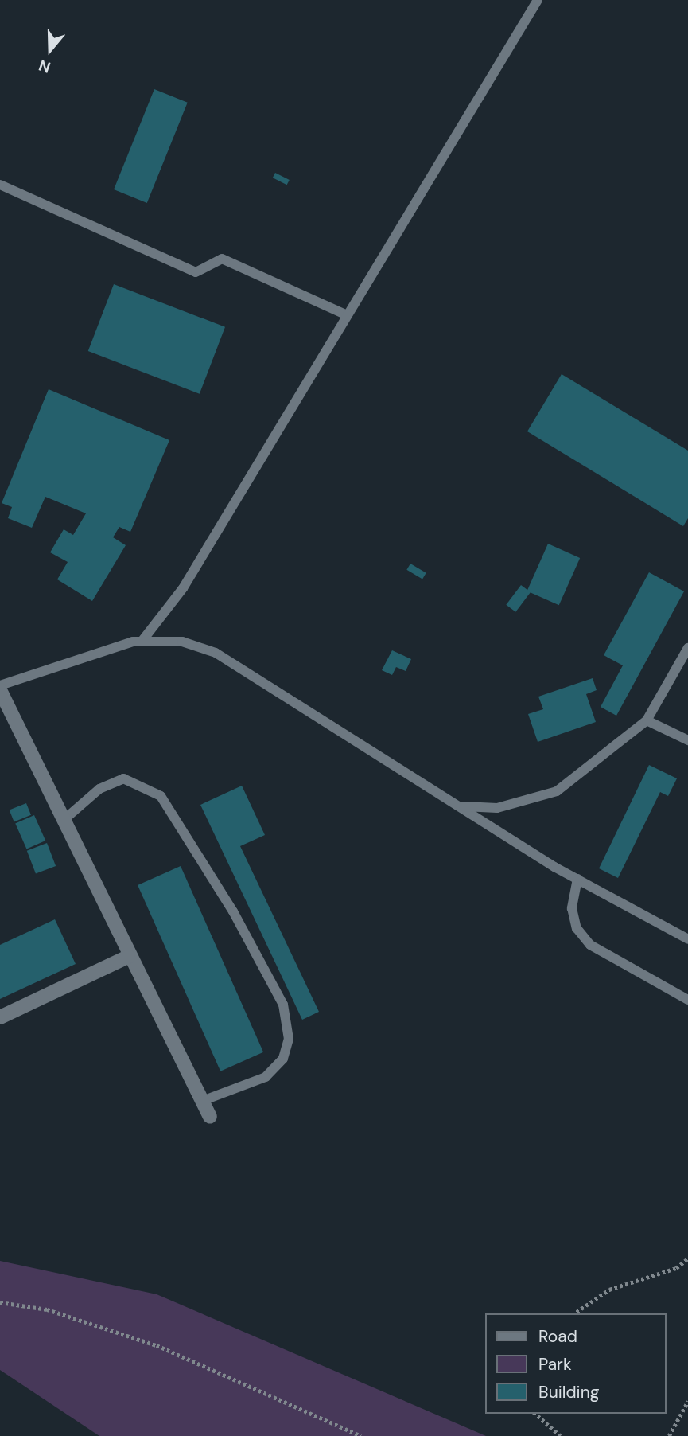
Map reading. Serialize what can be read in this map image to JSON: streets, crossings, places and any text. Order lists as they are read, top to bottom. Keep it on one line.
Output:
{"legend":["Road","Park","Building"],"north":"bottom"}
